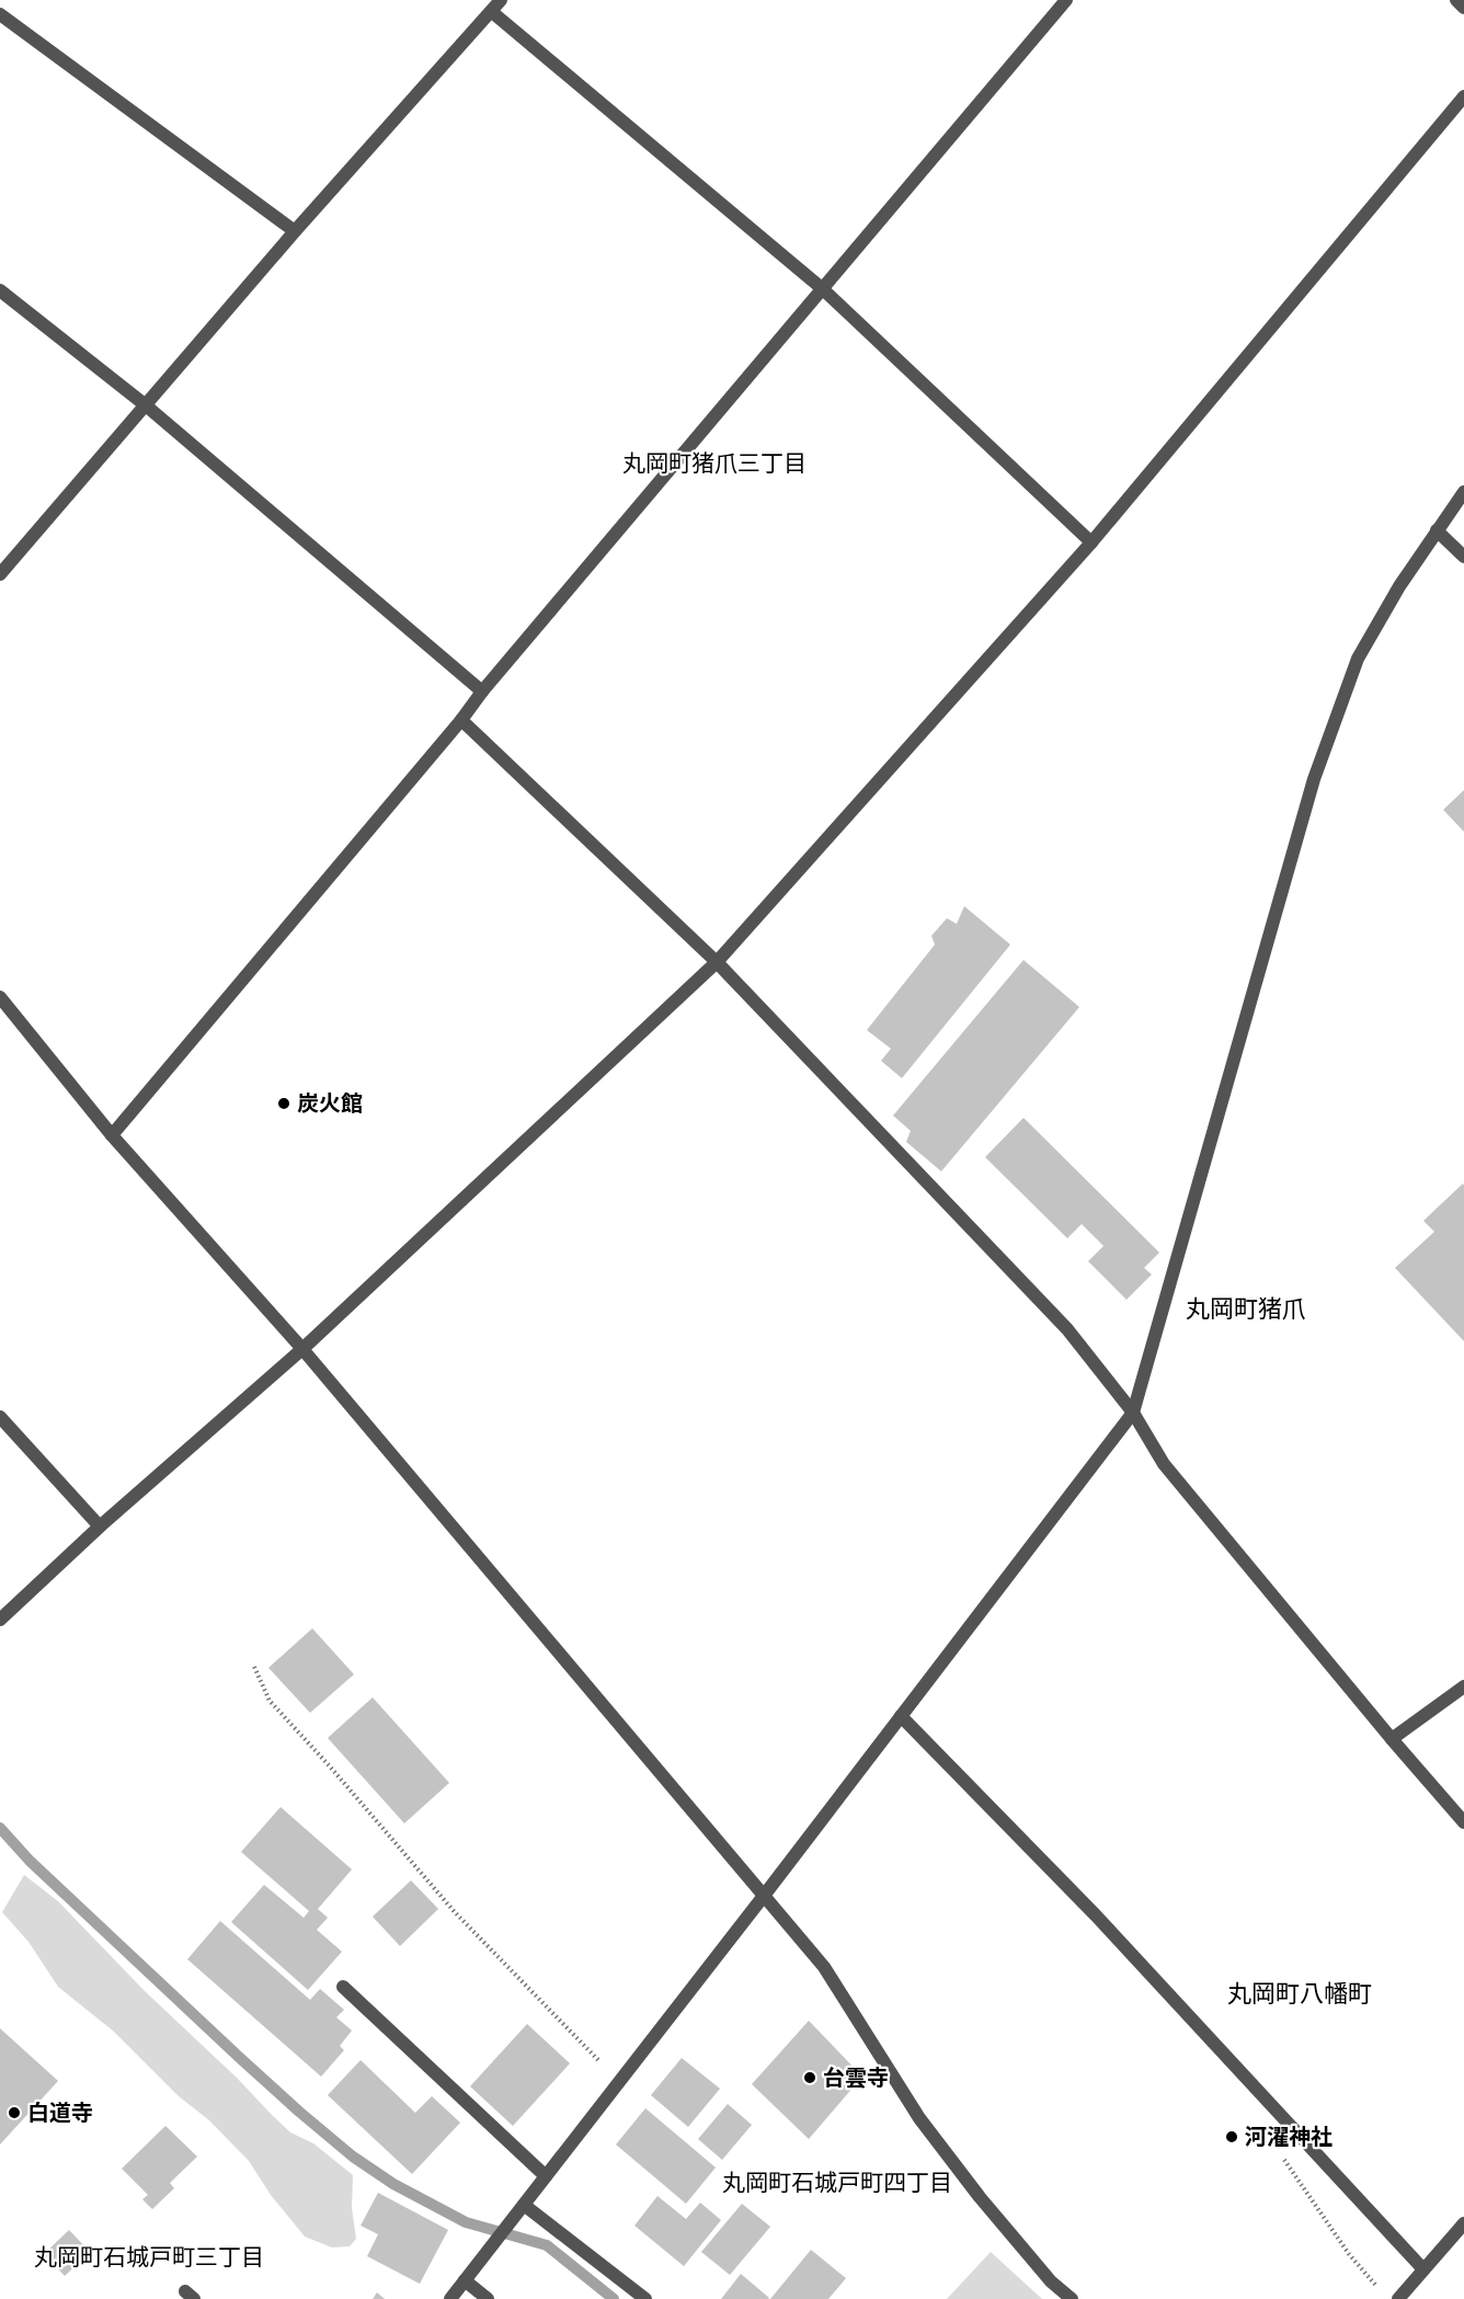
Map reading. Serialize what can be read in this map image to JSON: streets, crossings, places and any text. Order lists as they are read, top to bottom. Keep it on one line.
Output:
{"districts":["丸岡町猪爪三丁目","丸岡町猪爪","丸岡町八幡町","丸岡町石城戸町四丁目","丸岡町石城戸町三丁目"],"places":["炭火館","台雲寺","白道寺","河濯神社"]}
